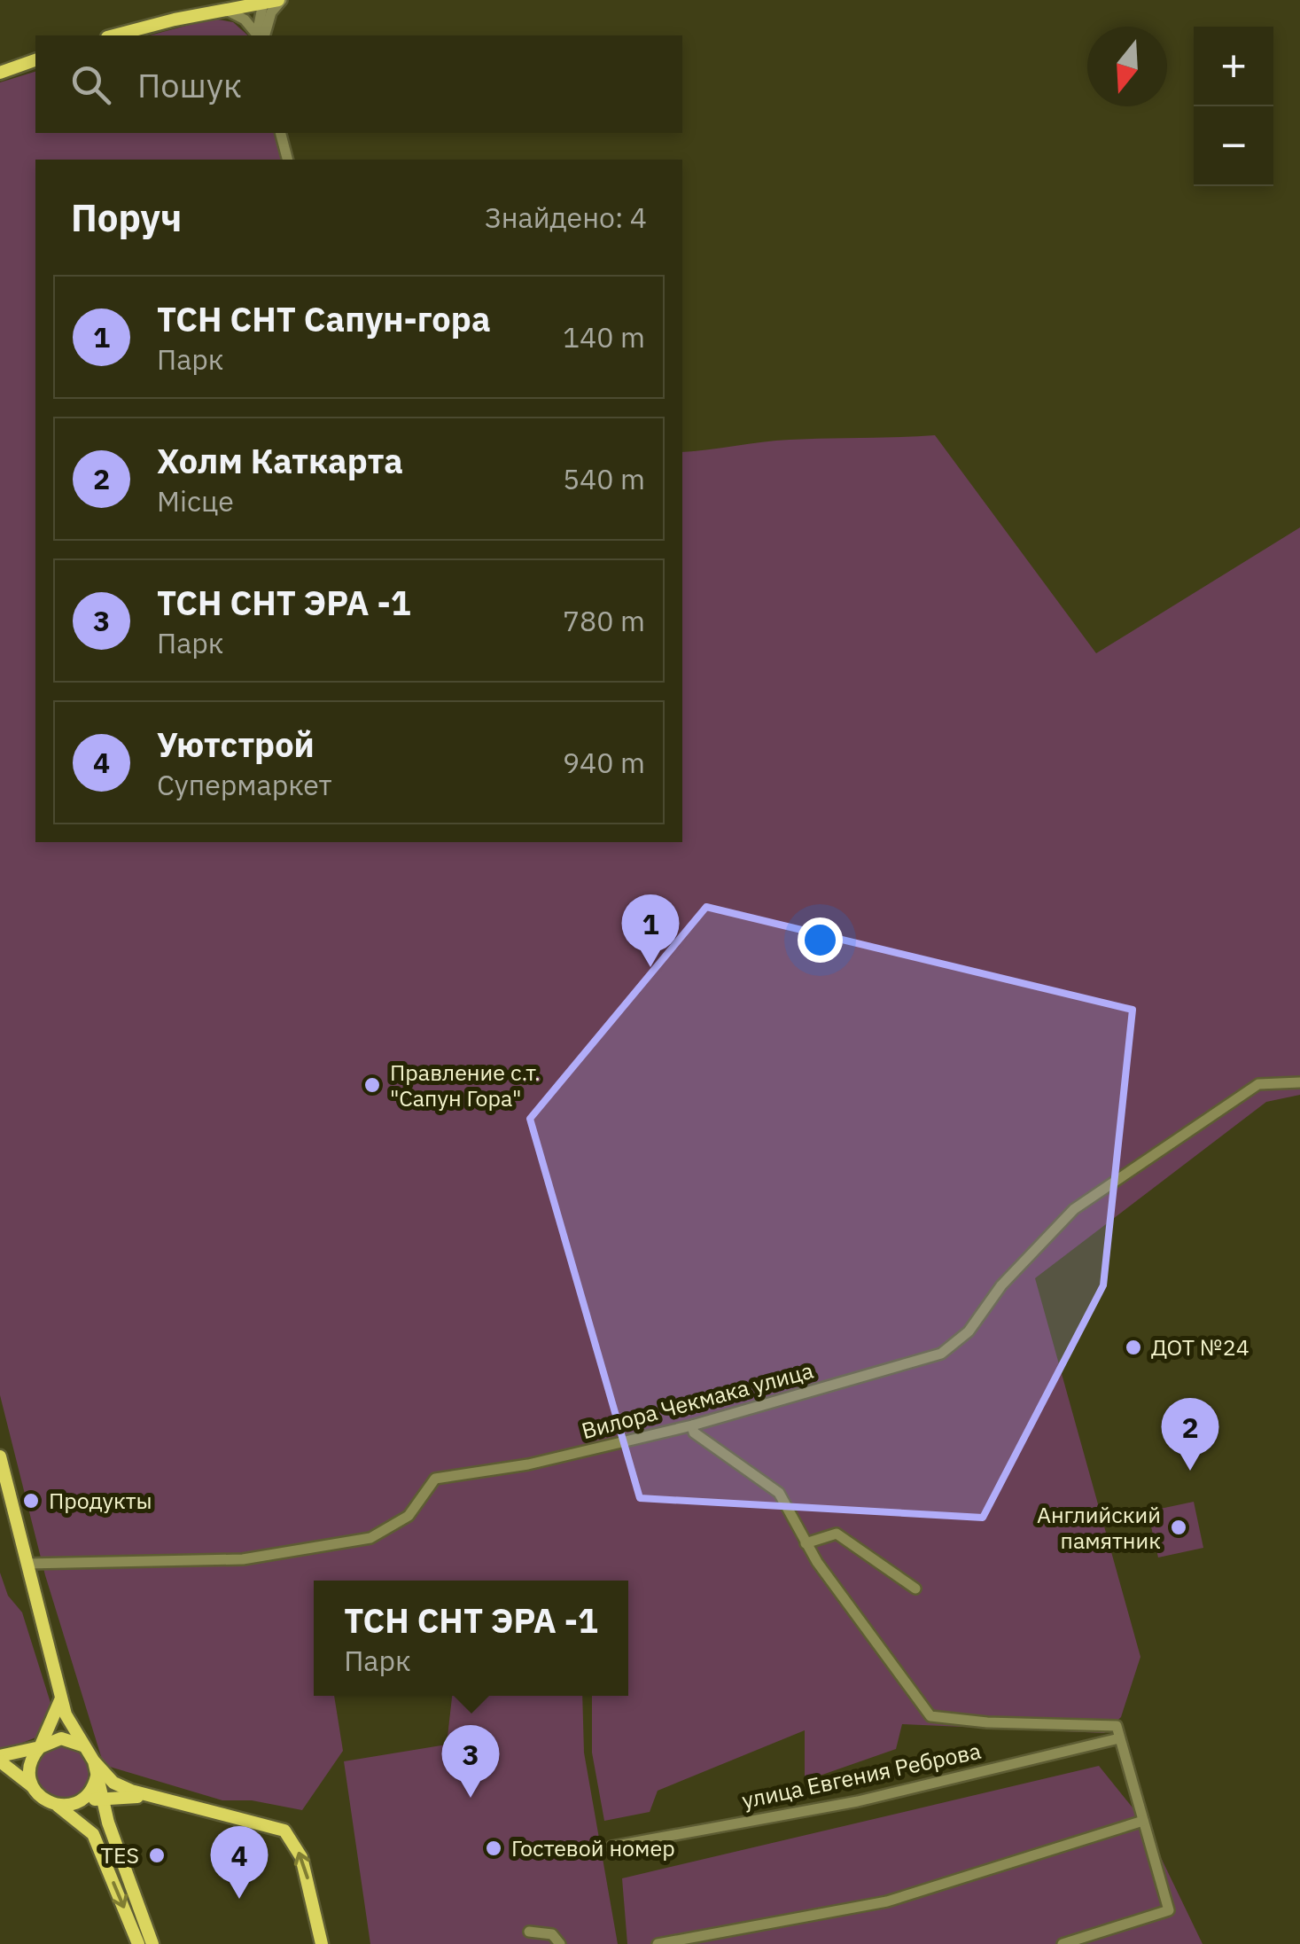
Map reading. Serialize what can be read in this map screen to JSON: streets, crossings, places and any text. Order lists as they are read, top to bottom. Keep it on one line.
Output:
{"streets":{"street":["Вилора Чекмака улица","улица Евгения Реброва"]},"places":["Правление с.т. \"Сапун Гора\"","ДОТ №24","Продукты","Английский памятник","Гостевой номер","TES"],"north":"bottom","page":{"map_buttons":["+","−"],"search":"Пошук","heading":["Поруч","Знайдено: 4"],"list":[{"mark":"1","name":"ТСН СНТ Сапун-гора","note":"Парк","value":"140 m"},{"mark":"2","name":"Холм Каткарта","note":"Місце","value":"540 m"},{"mark":"3","name":"ТСН СНТ ЭРА -1","note":"Парк","value":"780 m"},{"mark":"4","name":"Уютстрой","note":"Супермаркет","value":"940 m"}],"pins":["1","2","3","4"],"popup":["ТСН СНТ ЭРА -1","Парк"]}}
